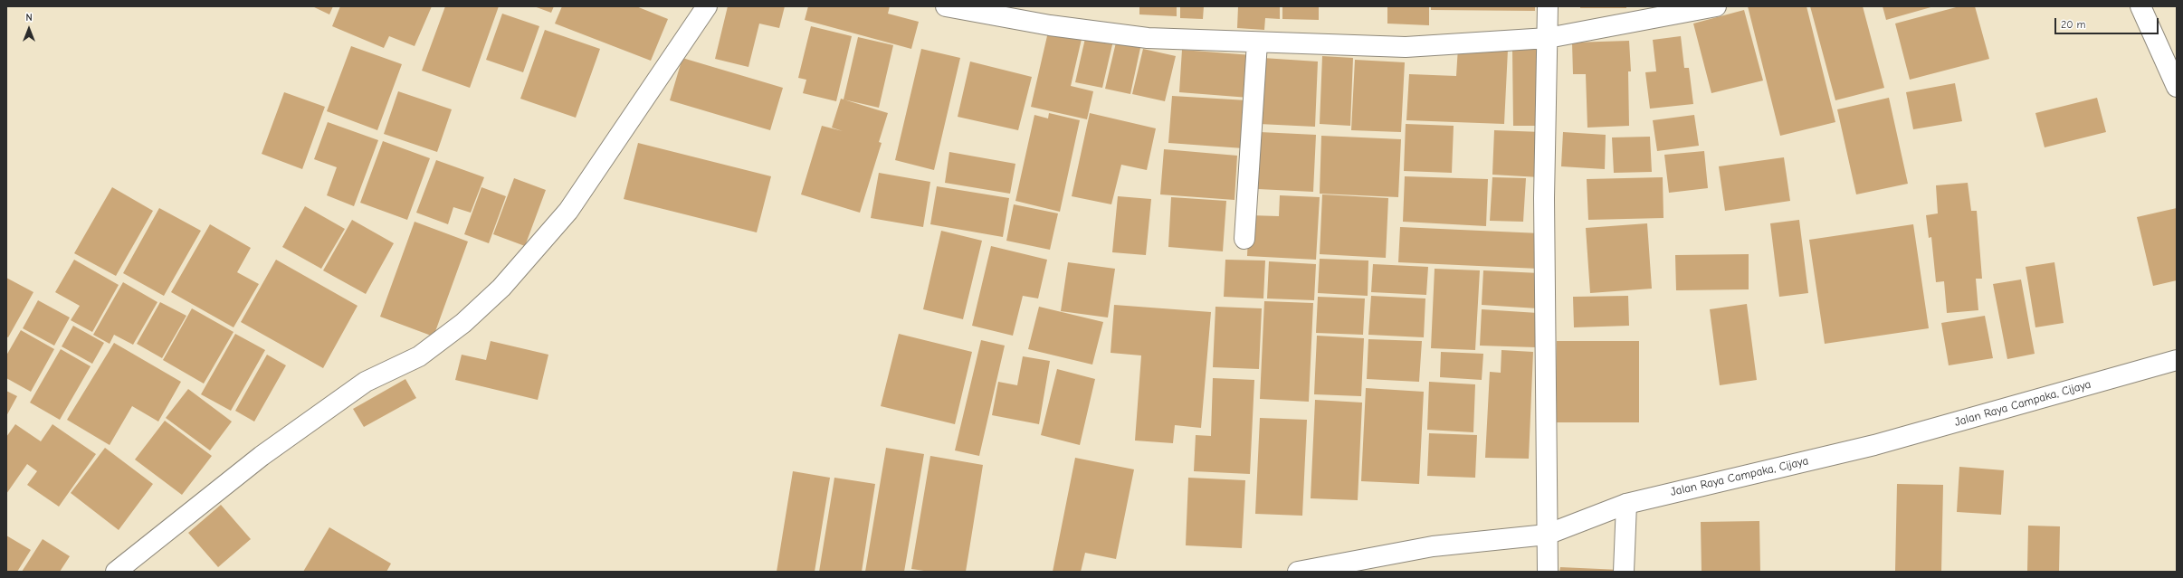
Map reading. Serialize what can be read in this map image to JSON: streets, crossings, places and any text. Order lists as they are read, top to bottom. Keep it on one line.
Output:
{"streets":{"street":["Jalan Raya Campaka, Cijaya"]},"scale_bar":"20 m","north":"top"}
